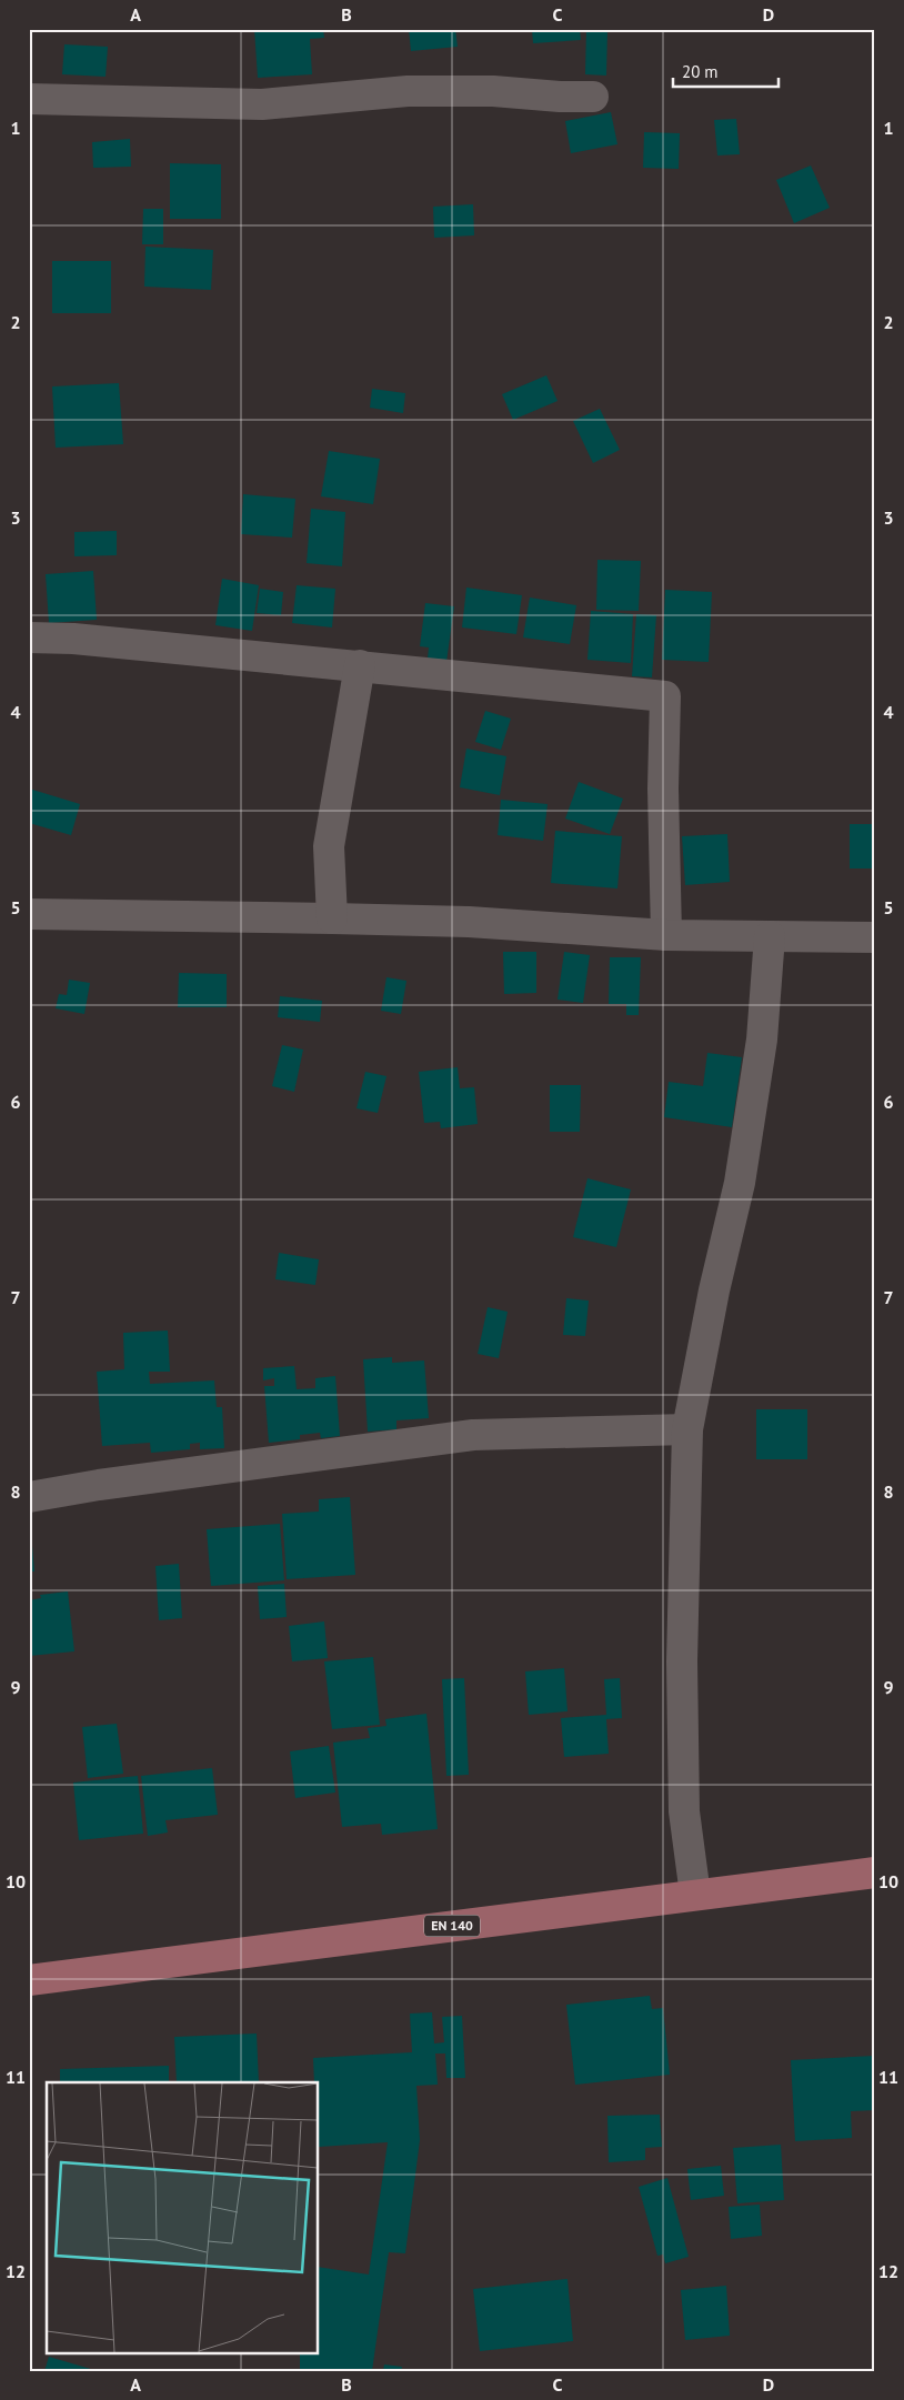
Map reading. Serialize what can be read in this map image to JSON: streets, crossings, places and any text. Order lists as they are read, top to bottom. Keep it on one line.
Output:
{"streets":{"main road":["EN 140"]},"scale_bar":"20 m","grid":{"columns":["A","B","C","D"],"rows":["1","2","3","4","5","6","7","8","9","10","11","12"]}}
